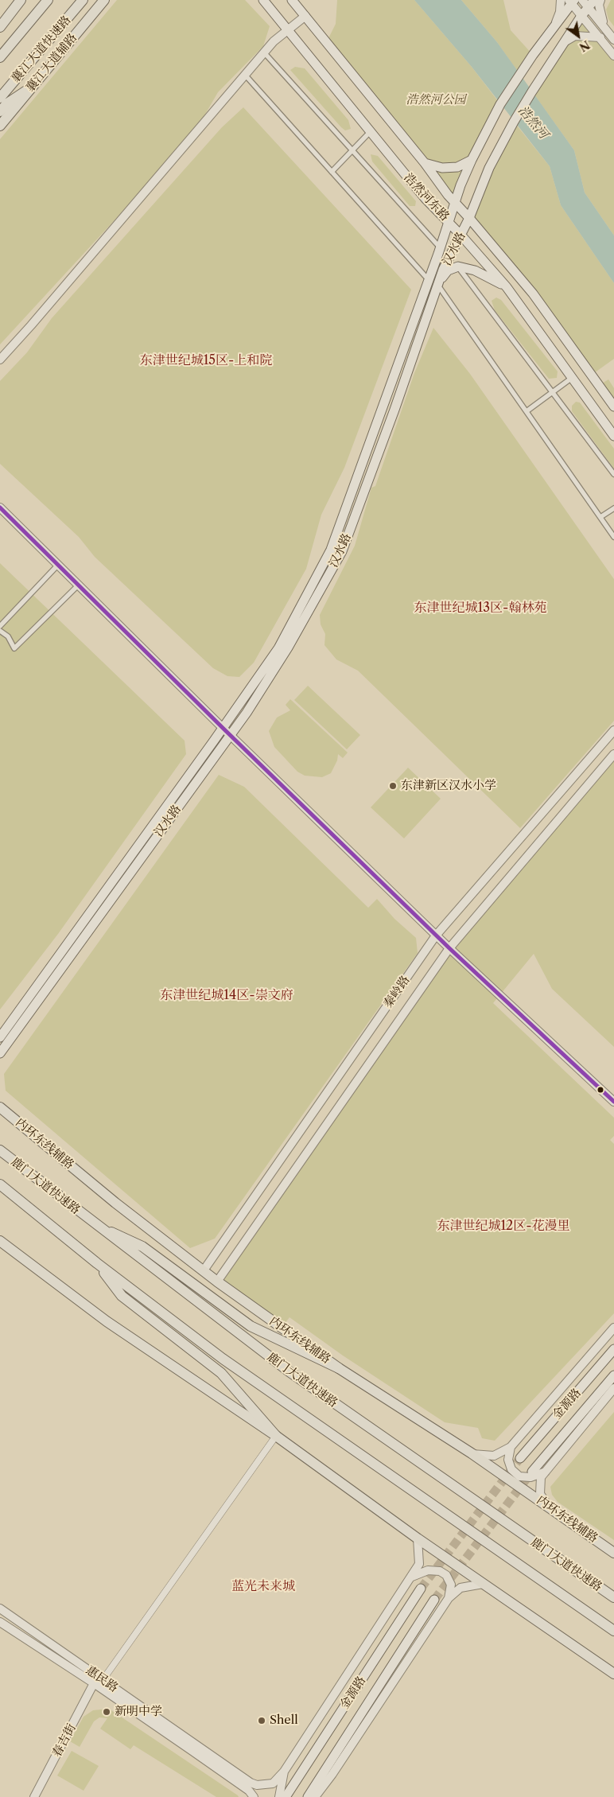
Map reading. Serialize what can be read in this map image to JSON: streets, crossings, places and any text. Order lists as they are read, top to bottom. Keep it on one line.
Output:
{"streets":{"main road":["襄江大道快速路","襄江大道辅路","浩然河东路","汉水路","内环东线辅路","鹿门大道快速路","金源路"],"street":["秦岭路","惠民路","春吉街"]},"crossings":[["浩然河东路","汉水路"],["秦岭路","内环东线辅路"],["惠民路","春吉街"]],"districts":["东津世纪城15区-上和院","东津世纪城13区-翰林苑","东津世纪城14区-崇文府","东津世纪城12区-花漫里","蓝光未来城"],"water":["浩然河"],"parks":["浩然河公园"],"places":["东津新区汉水小学","新明中学","Shell"],"north":"bottom right"}
